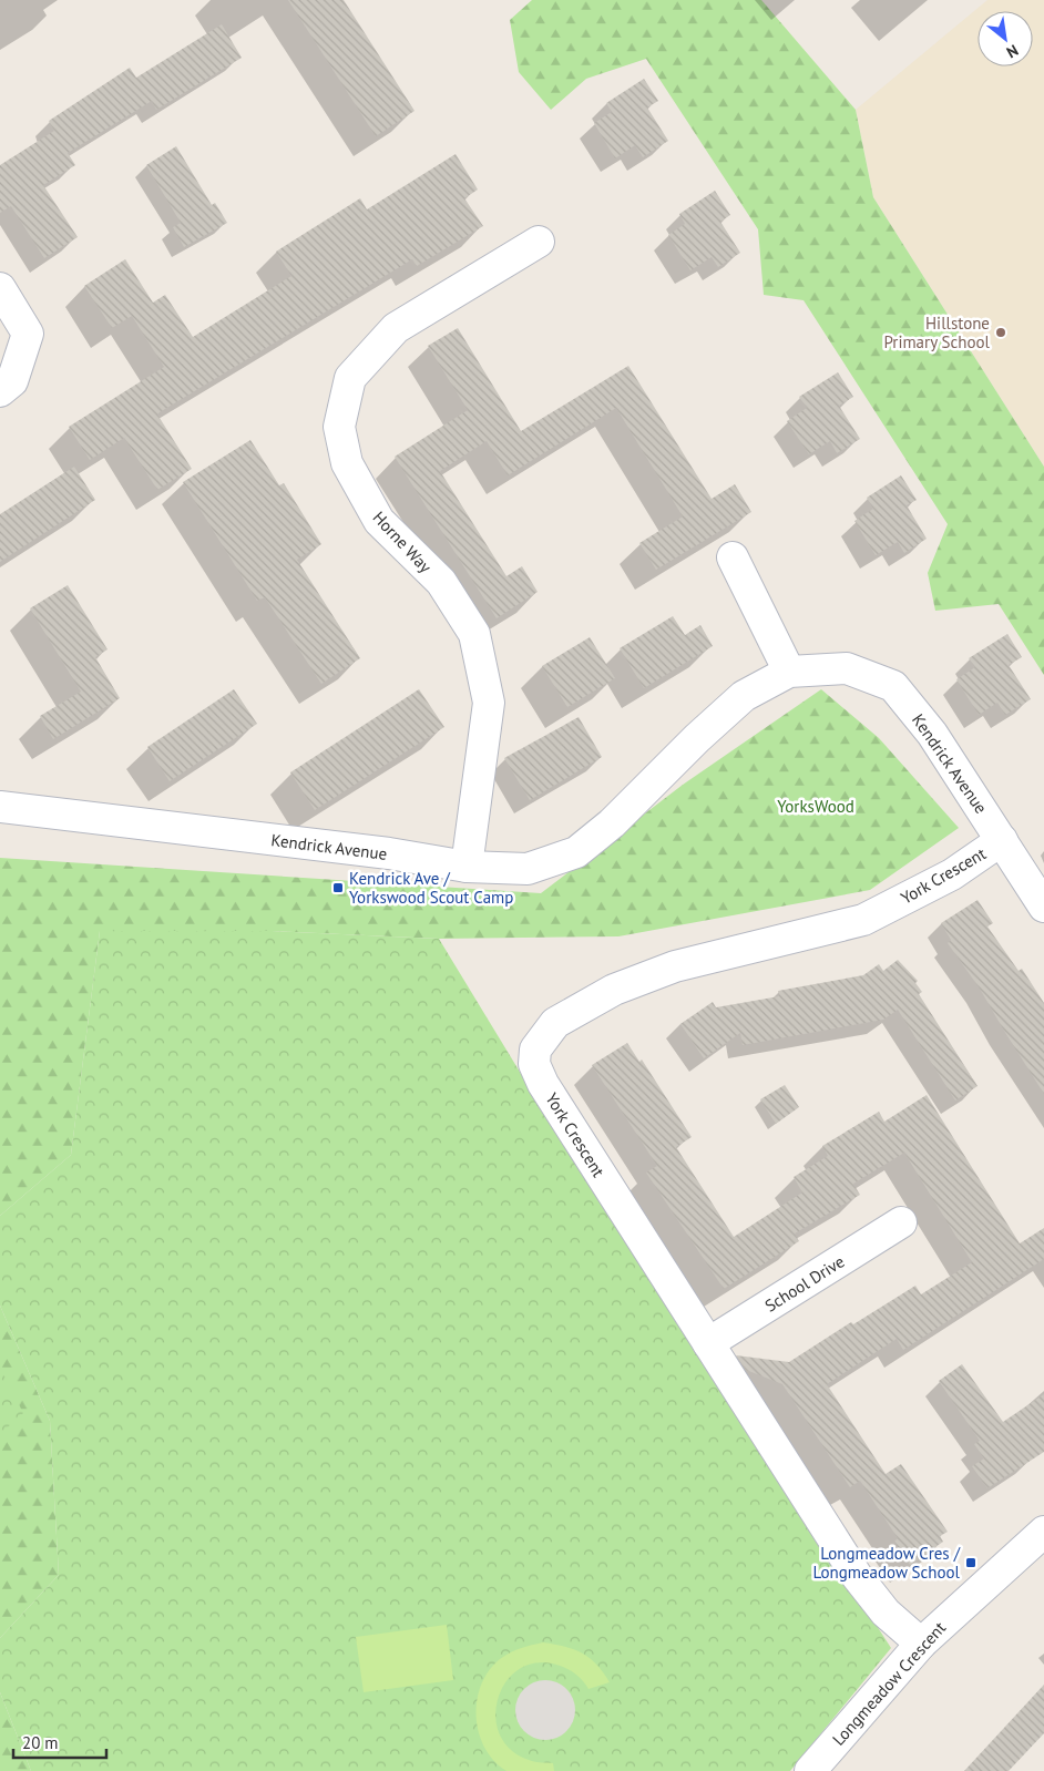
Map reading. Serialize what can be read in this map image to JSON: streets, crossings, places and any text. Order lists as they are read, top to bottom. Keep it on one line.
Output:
{"streets":{"street":["Horne Way","Kendrick Avenue","York Crescent","School Drive","Longmeadow Crescent"]},"crossings":[["Horne Way","Kendrick Avenue"],["Kendrick Avenue","York Crescent"],["York Crescent","School Drive"],["York Crescent","Longmeadow Crescent"]],"parks":["YorksWood"],"places":{"other":["Hillstone Primary School"],"transit":["Kendrick Ave / Yorkswood Scout Camp","Longmeadow Cres / Longmeadow School"]},"scale_bar":"20 m","north":"bottom right"}
